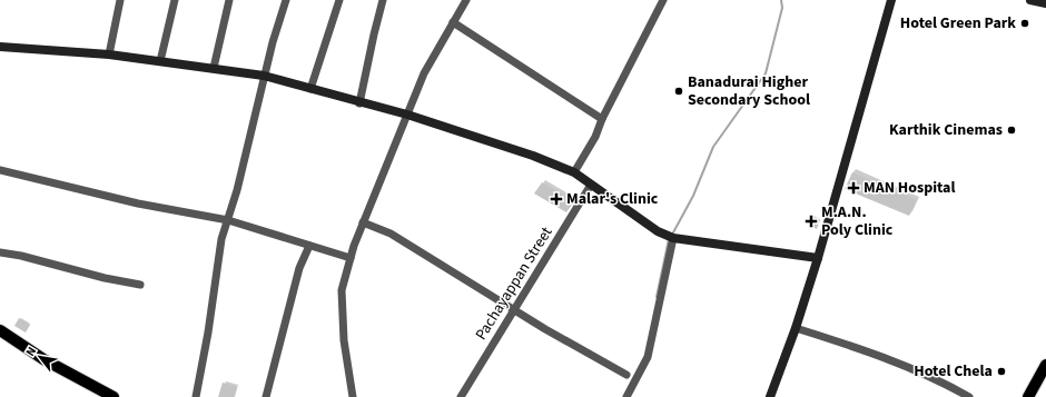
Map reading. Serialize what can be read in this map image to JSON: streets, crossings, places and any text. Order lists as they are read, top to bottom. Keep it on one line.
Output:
{"streets":{"street":["Pachayappan Street"]},"places":{"other":["Hotel Green Park","Banadurai Higher Secondary School","Karthik Cinemas","Hotel Chela"],"health":["MAN Hospital","Malar's Clinic","M.A.N. Poly Clinic"]},"north":"top left"}
